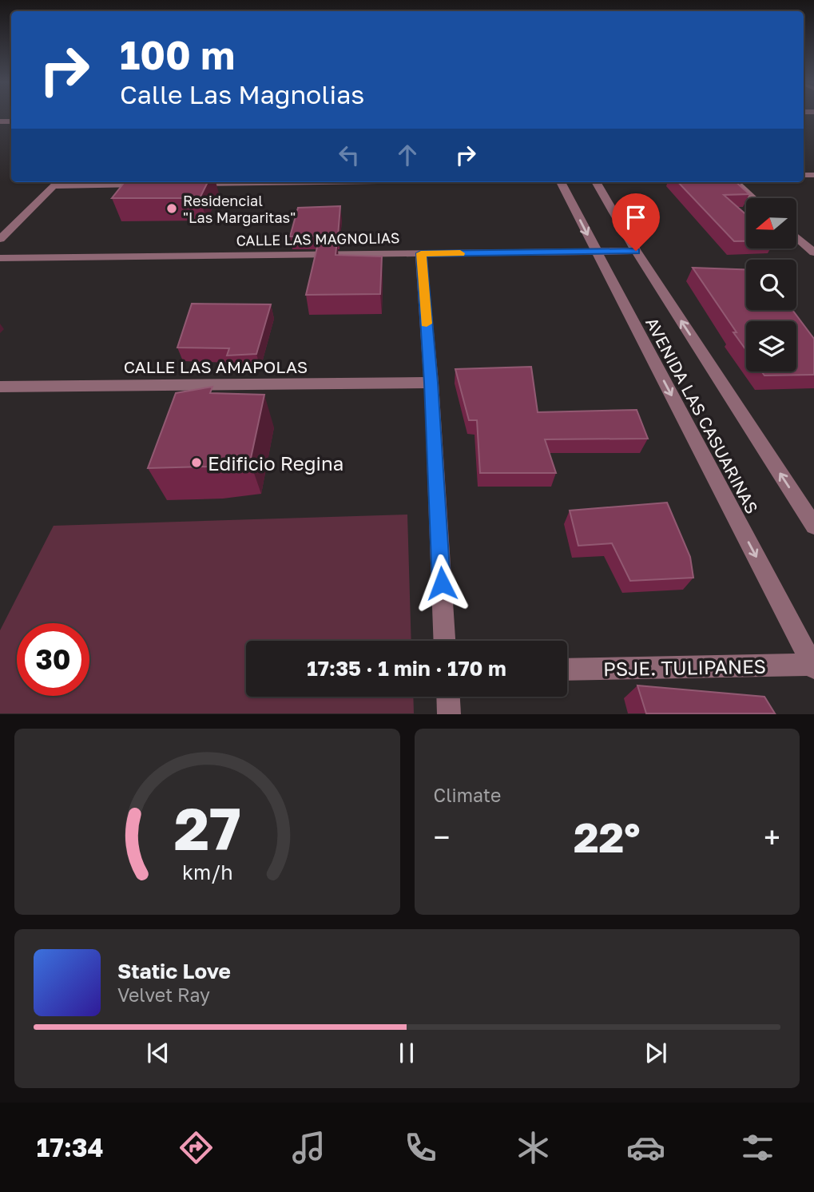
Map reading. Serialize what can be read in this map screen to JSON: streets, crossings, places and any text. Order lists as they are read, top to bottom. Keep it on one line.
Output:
{"streets":{"street":["CALLE LAS MAGNOLIAS","CALLE LAS AMAPOLAS","AVENIDA LAS CASUARINAS","PSJE. TULIPANES"]},"crossings":[["CALLE LAS MAGNOLIAS","AVENIDA LAS CASUARINAS"],["AVENIDA LAS CASUARINAS","PSJE. TULIPANES"]],"places":["Residencial \"Las Margaritas\"","Edificio Regina"],"north":"left","page":{"turn":["100 m","Calle Las Magnolias"],"limit":"30","trip":"17:35 · 1 min · 170 m","tile":"Climate","heat":["−","22°","+"],"song":["Static Love","Velvet Ray"],"tabs":"17:34","gauge":["27","km/h"]}}
